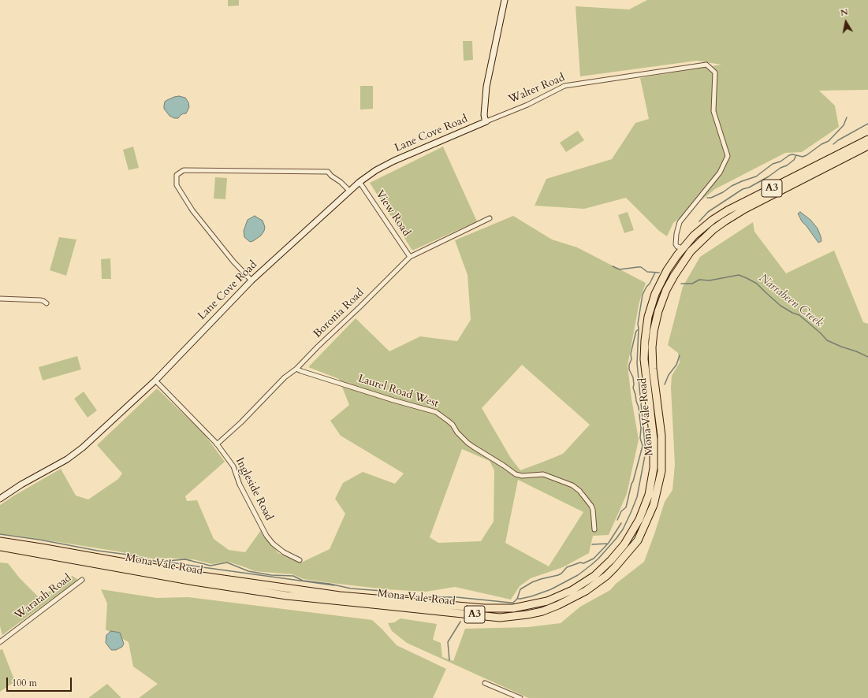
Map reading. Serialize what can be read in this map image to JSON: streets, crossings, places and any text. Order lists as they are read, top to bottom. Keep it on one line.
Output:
{"streets":{"highway":["A3","Mona Vale Road"],"street":["Walter Road","Lane Cove Road","View Road","Boronia Road","Laurel Road West","Ingleside Road","Waratah Road"]},"crossings":[["Walter Road","Lane Cove Road"],["Walter Road","Mona Vale Road"],["Lane Cove Road","View Road"],["Lane Cove Road","Ingleside Road"],["View Road","Boronia Road"],["Boronia Road","Laurel Road West"],["Boronia Road","Ingleside Road"]],"water":["Narrabeen Creek"],"scale_bar":"100 m","north":"top"}
